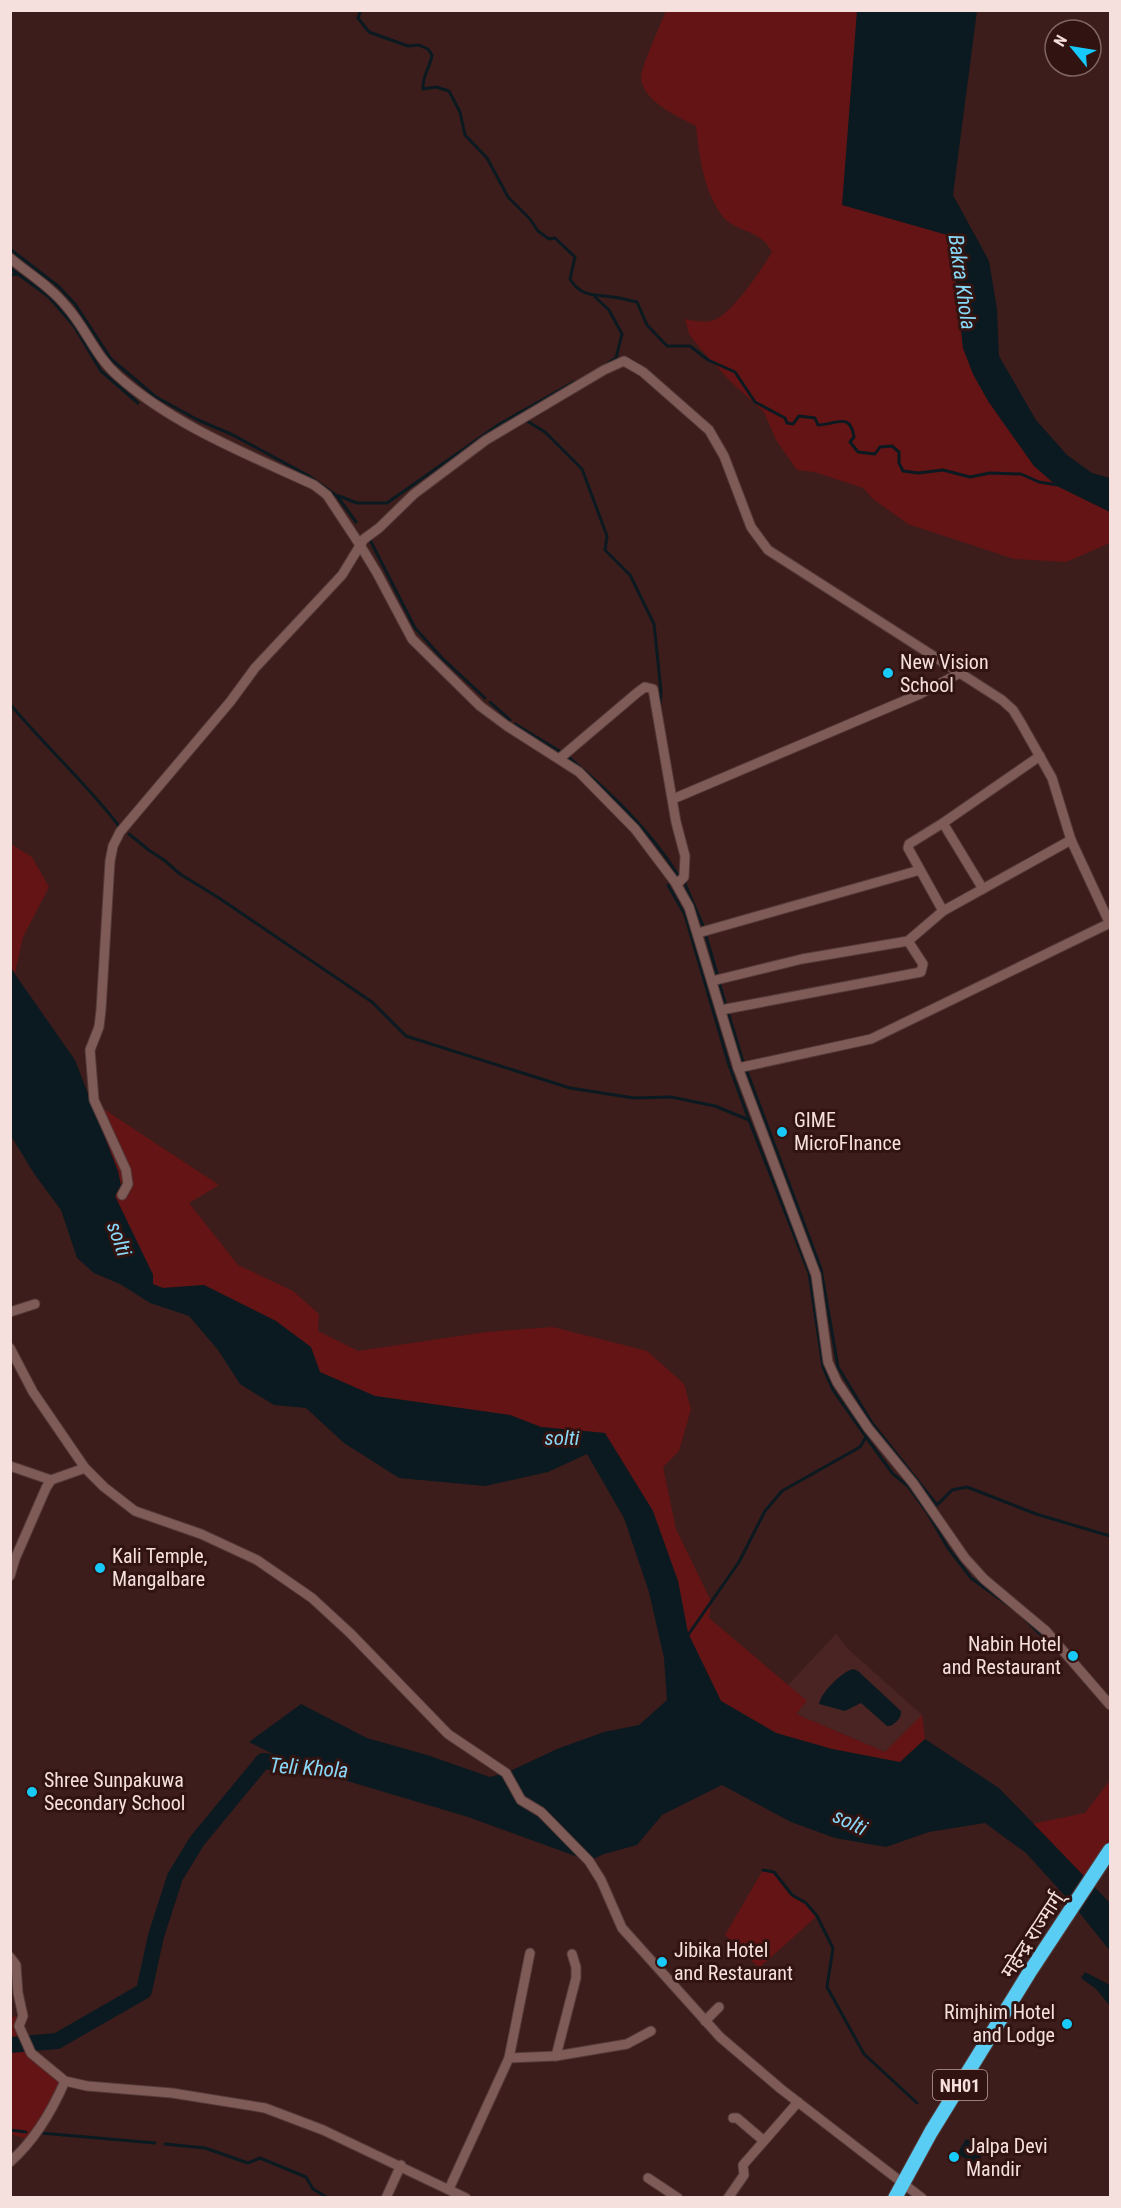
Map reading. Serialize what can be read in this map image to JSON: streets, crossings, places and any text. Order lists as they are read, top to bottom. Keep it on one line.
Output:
{"streets":{"highway":["महेन्द्र राज्मार्ग्","NH01"]},"water":["Bakra Khola","solti","Teli Khola"],"places":["New Vision School","GIME MicroFInance","Kali Temple, Mangalbare","Nabin Hotel and Restaurant","Shree Sunpakuwa Secondary School","Jibika Hotel and Restaurant","Rimjhim Hotel and Lodge","Jalpa Devi Mandir"],"north":"top left"}
